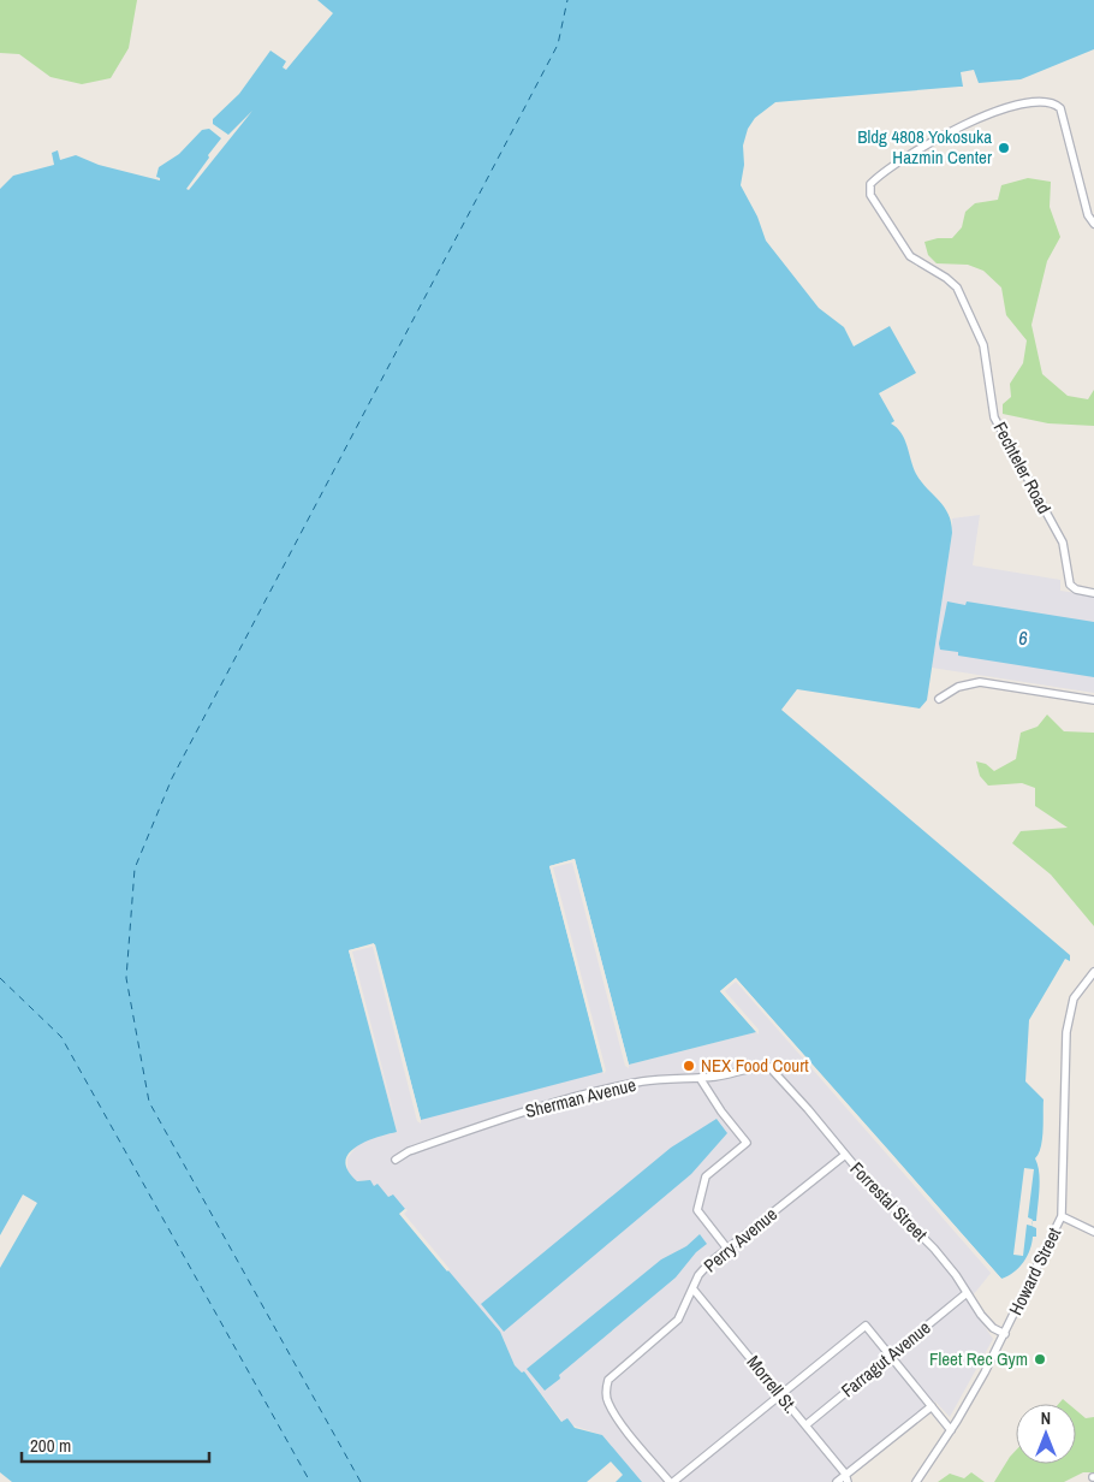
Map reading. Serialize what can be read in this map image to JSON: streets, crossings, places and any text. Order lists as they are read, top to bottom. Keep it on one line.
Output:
{"streets":{"street":["Fechteler Road","Sherman Avenue","Forrestal Street","Perry Avenue","Howard Street","Farragut Avenue","Morrell St."]},"crossings":[["Sherman Avenue","Forrestal Street"],["Forrestal Street","Perry Avenue"],["Forrestal Street","Howard Street"],["Forrestal Street","Farragut Avenue"],["Perry Avenue","Morrell St."],["Farragut Avenue","Morrell St."]],"water":["6"],"places":["Bldg 4808 Yokosuka Hazmin Center","NEX Food Court","Fleet Rec Gym"],"scale_bar":"200 m","north":"top"}
